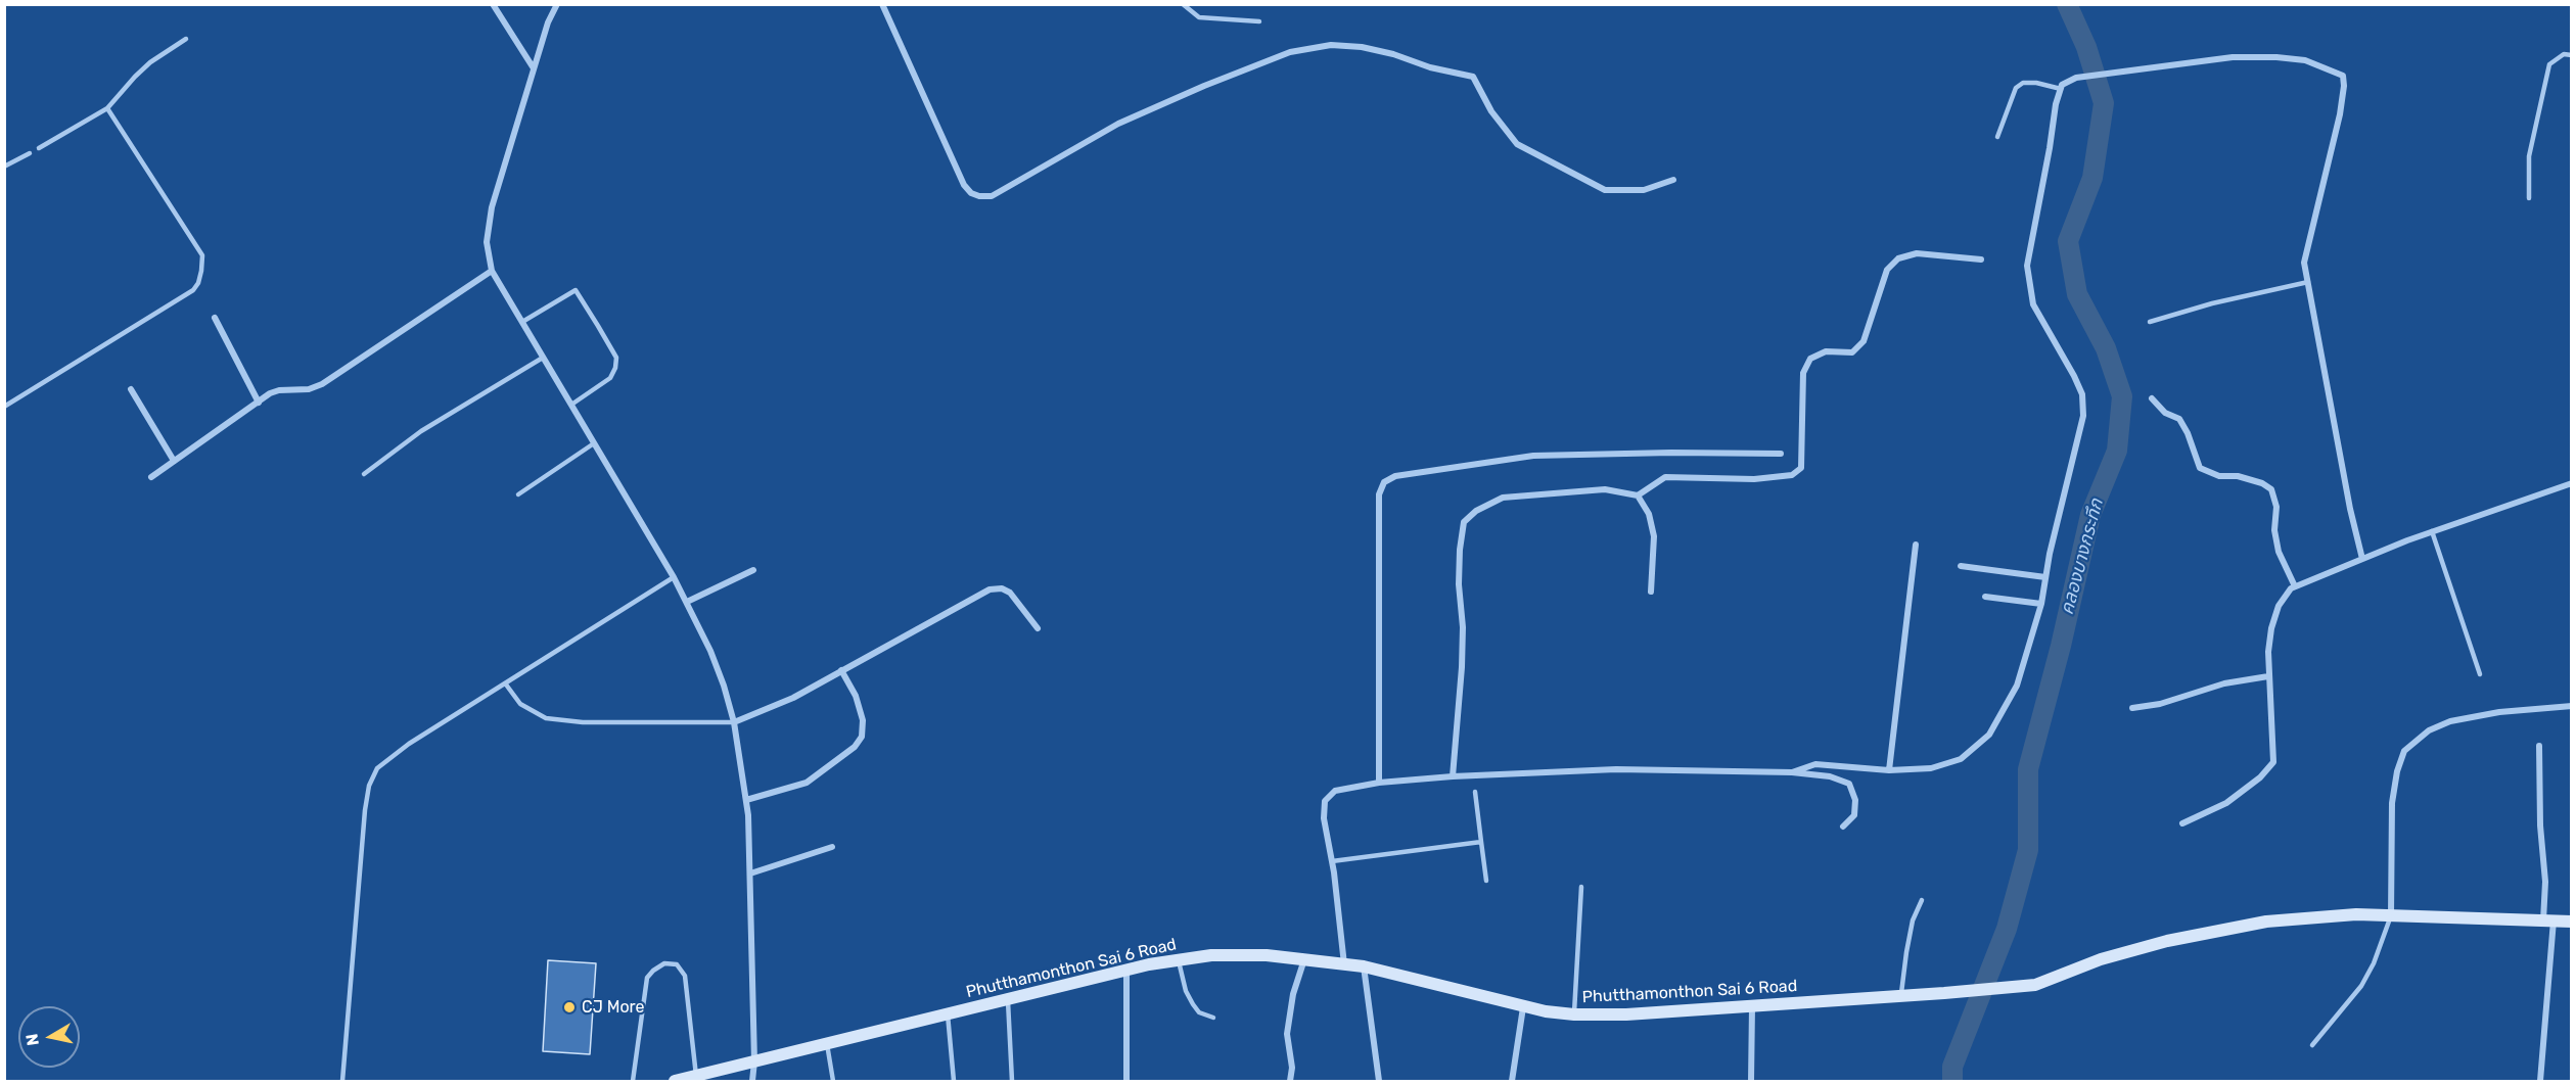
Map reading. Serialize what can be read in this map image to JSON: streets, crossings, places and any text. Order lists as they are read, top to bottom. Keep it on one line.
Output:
{"streets":{"main road":["Phutthamonthon Sai 6 Road"]},"water":["คลองบางกระทึก"],"places":["CJ More"],"north":"left"}
